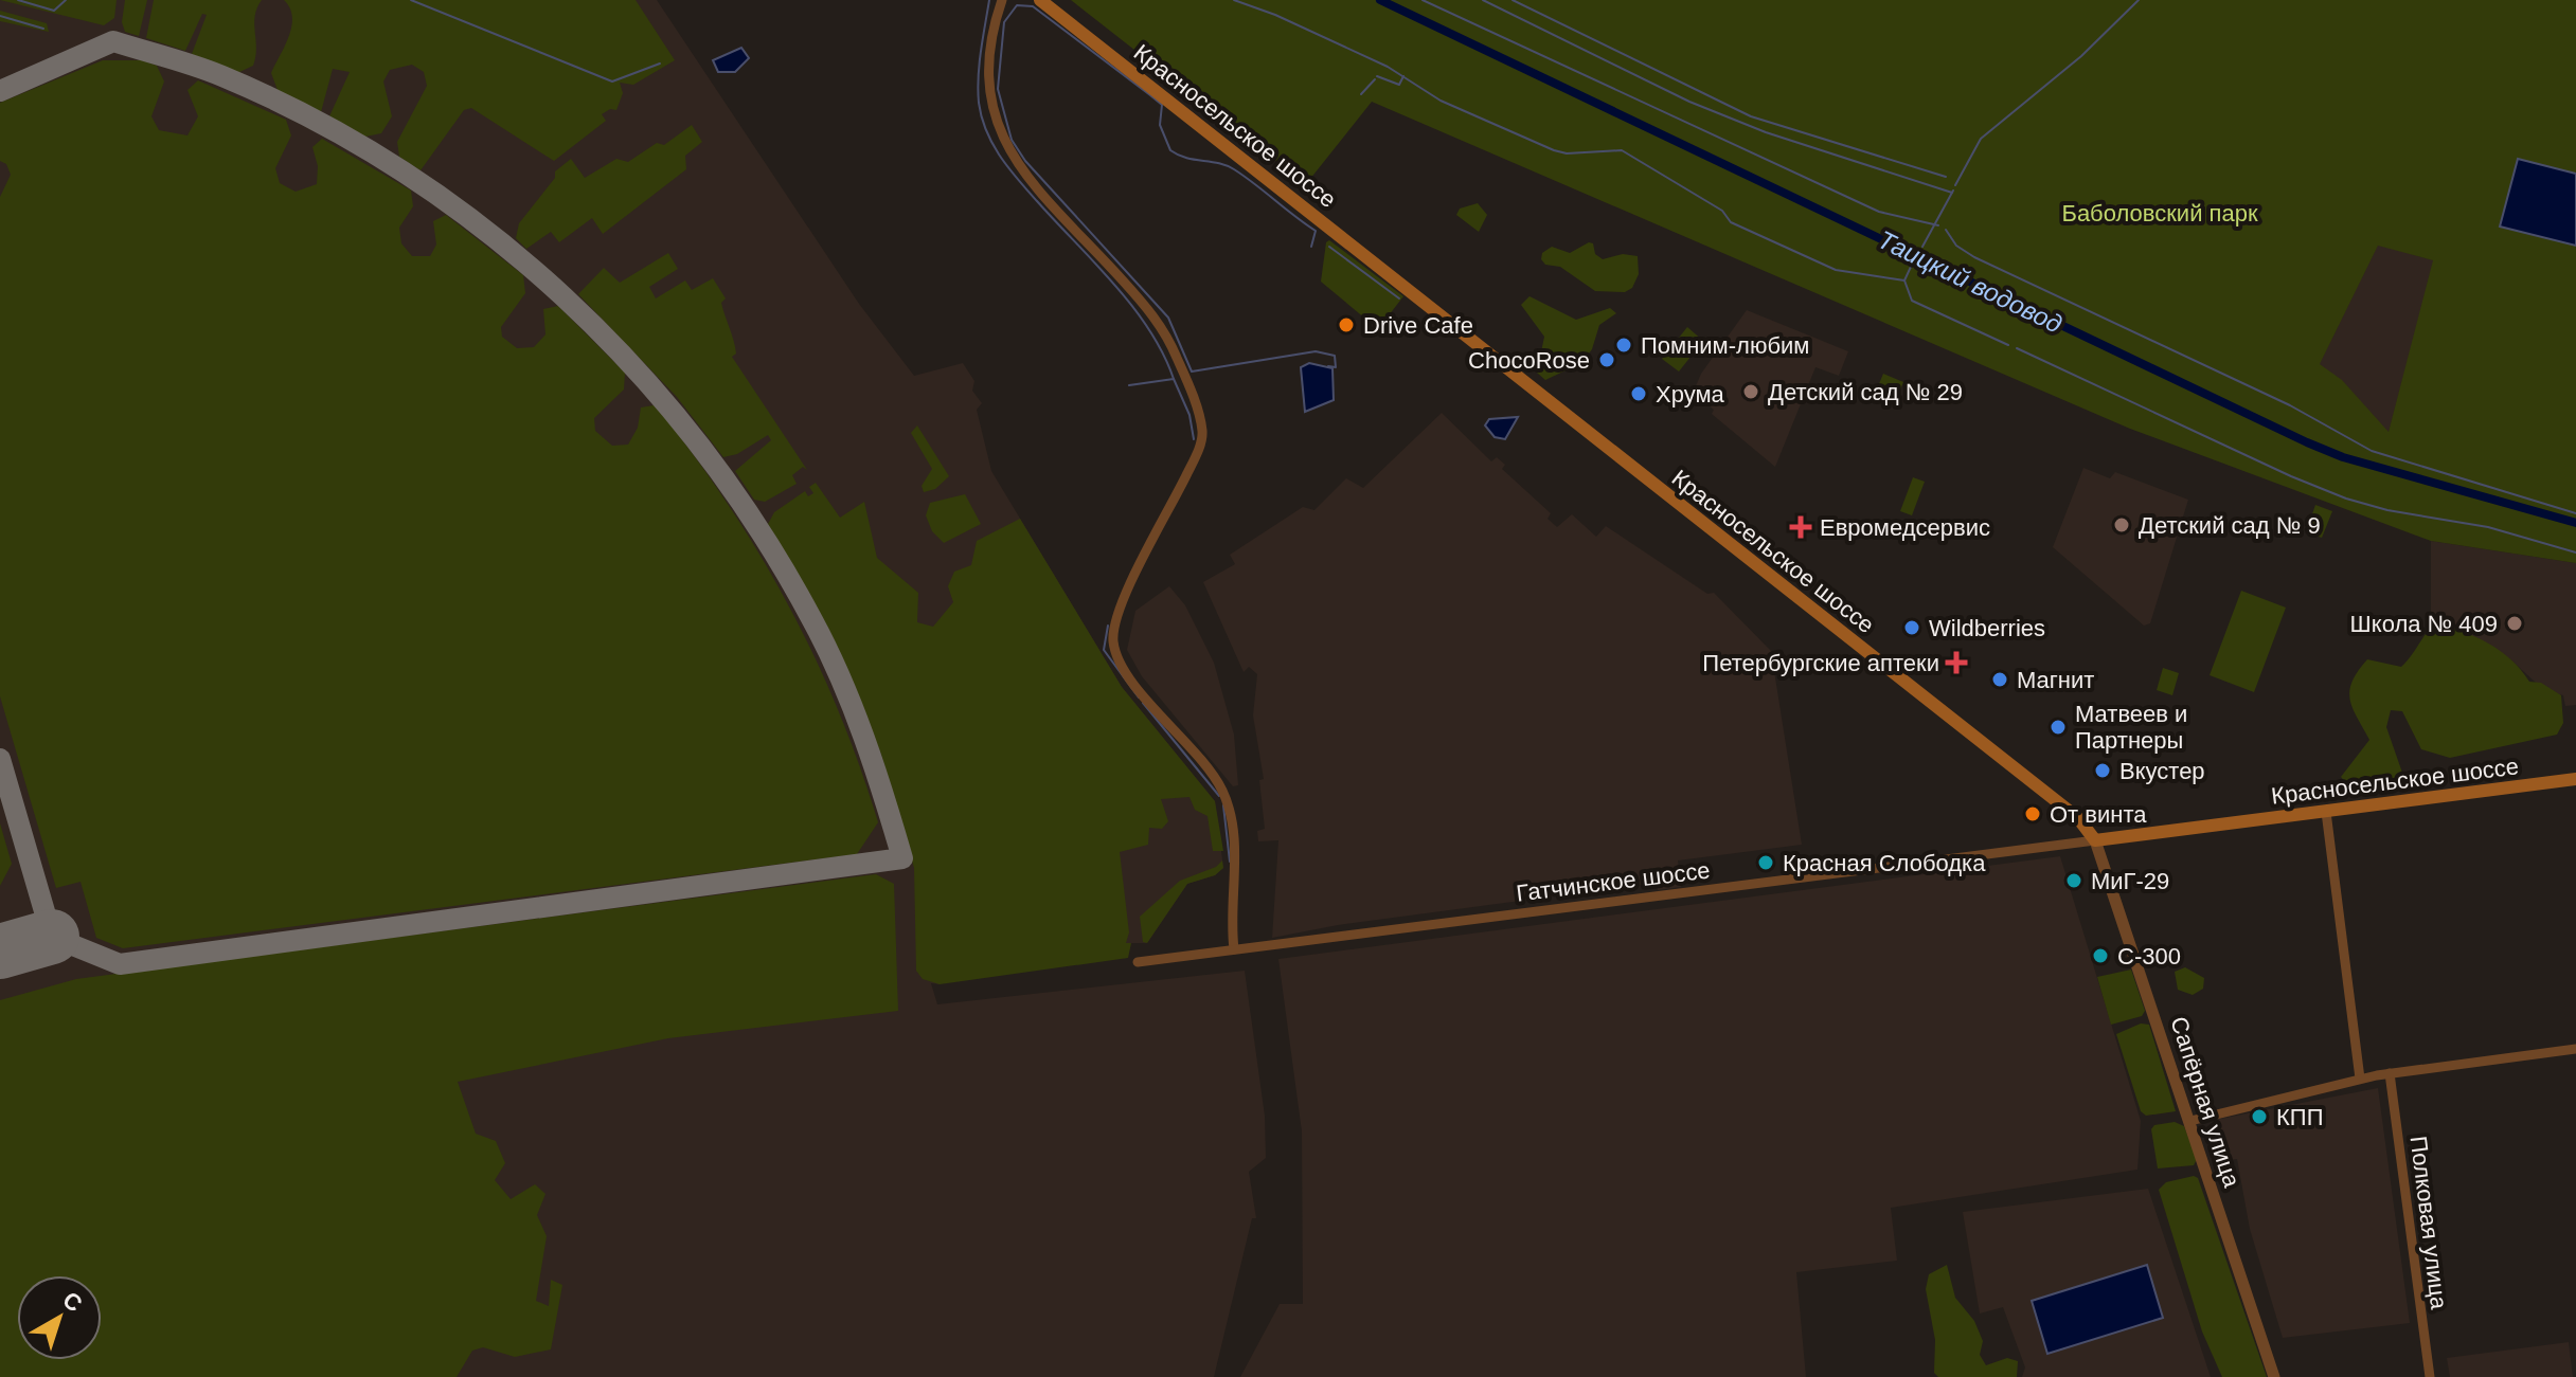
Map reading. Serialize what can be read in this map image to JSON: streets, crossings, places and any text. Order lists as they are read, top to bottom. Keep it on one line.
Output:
{"streets":{"main road":["Красносельское шоссе"],"street":["Гатчинское шоссе","Сапёрная улица","Полковая улица"]},"crossings":[["Красносельское шоссе","Гатчинское шоссе"],["Красносельское шоссе","Сапёрная улица"],["Гатчинское шоссе","Сапёрная улица"]],"water":["Таицкий водовод"],"parks":["Баболовский парк"],"places":{"other":["Drive Cafe","Помним-любим","ChocoRose","Детский сад № 29","Хрума","Детский сад № 9","Школа № 409","Wildberries","Магнит","Матвеев и Партнеры","Вкустер","От винта","Красная Слободка","МиГ-29","С-300","КПП"],"health":["Евромедсервис","Петербургские аптеки"]},"north":"top right"}
